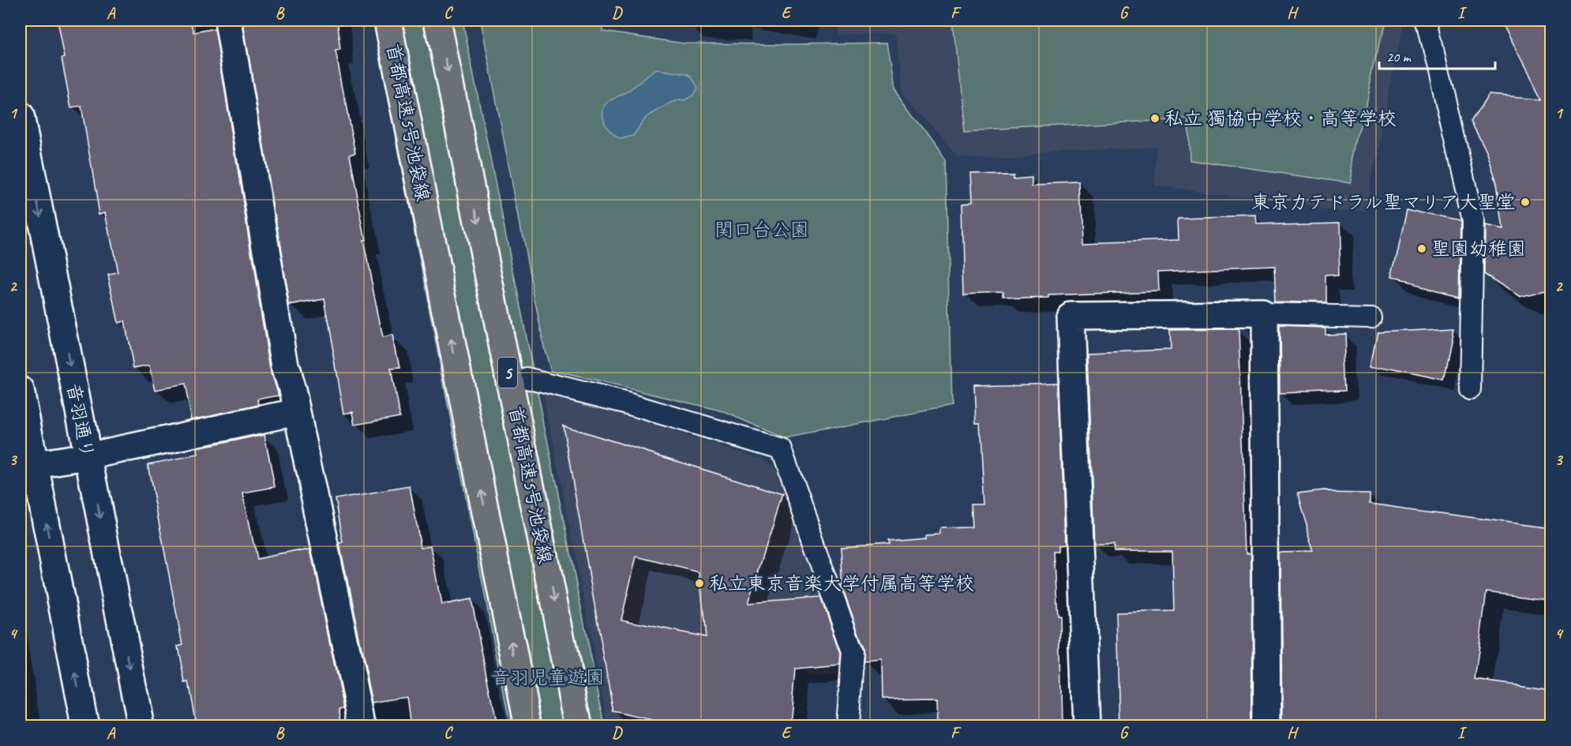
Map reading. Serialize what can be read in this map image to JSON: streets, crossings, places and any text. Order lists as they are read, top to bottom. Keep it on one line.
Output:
{"streets":{"highway":["首都高速5号池袋線","5"],"street":["音羽通り"]},"parks":["関口台公園","音羽児童遊園"],"places":["私立 獨協中学校・高等学校","東京カテドラル聖マリア大聖堂","聖園幼稚園","私立東京音楽大学付属高等学校"],"scale_bar":"20 m","grid":{"columns":["A","B","C","D","E","F","G","H","I"],"rows":["1","2","3","4"]}}
